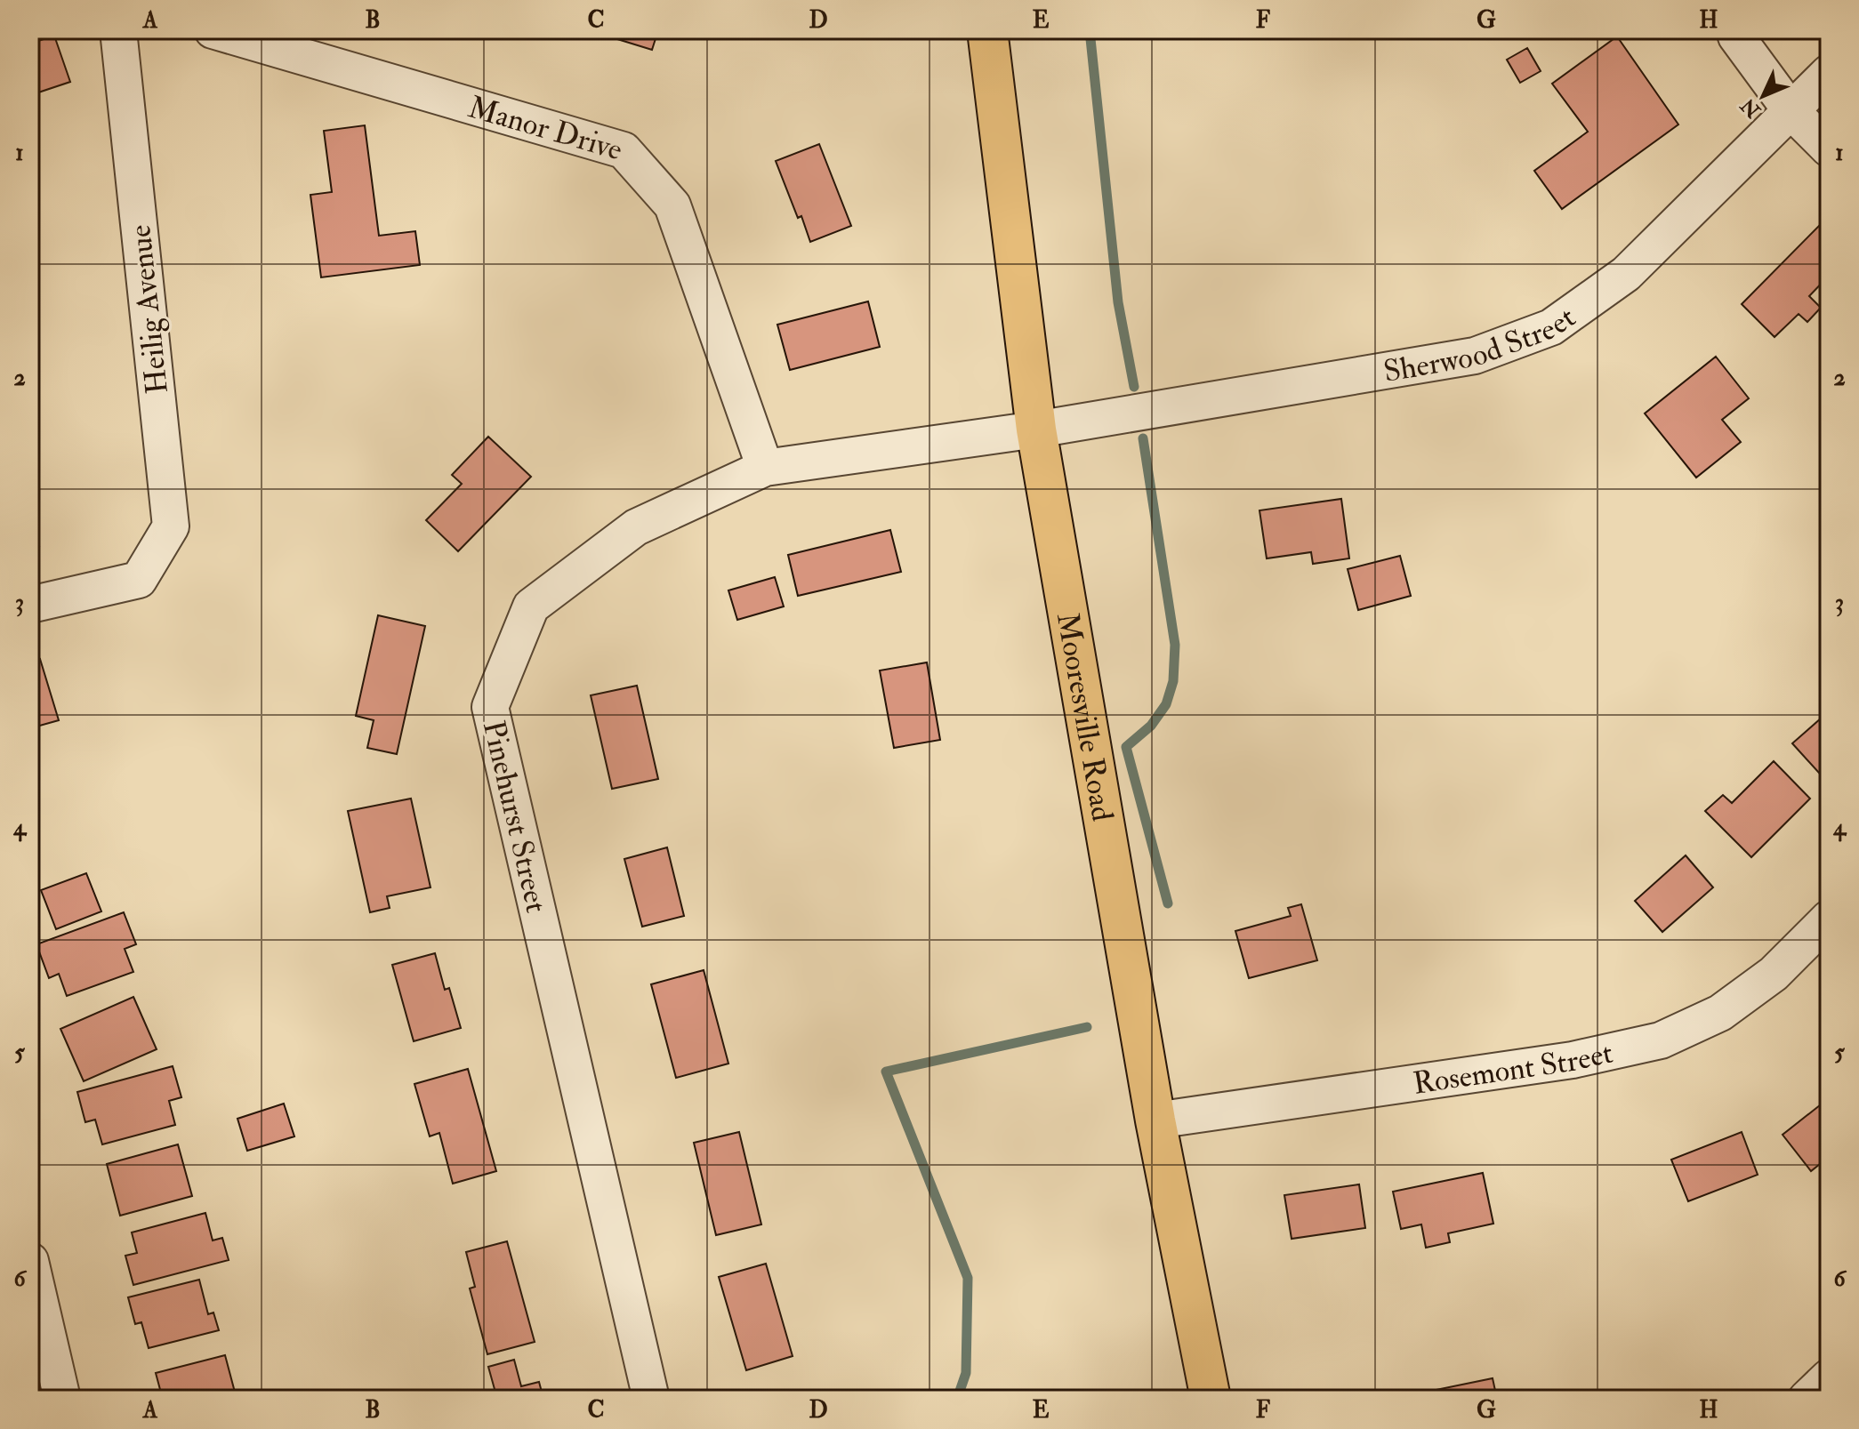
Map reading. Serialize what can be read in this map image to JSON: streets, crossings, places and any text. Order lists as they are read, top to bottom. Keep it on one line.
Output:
{"streets":{"main road":["Mooresville Road"],"street":["Manor Drive","Heilig Avenue","Sherwood Street","Pinehurst Street","Rosemont Street"]},"crossings":[["Manor Drive","Pinehurst Street"],["Sherwood Street","Mooresville Road"],["Sherwood Street","Pinehurst Street"],["Mooresville Road","Pinehurst Street"],["Mooresville Road","Rosemont Street"]],"north":"bottom left","grid":{"columns":["A","B","C","D","E","F","G","H"],"rows":["1","2","3","4","5","6"]}}
